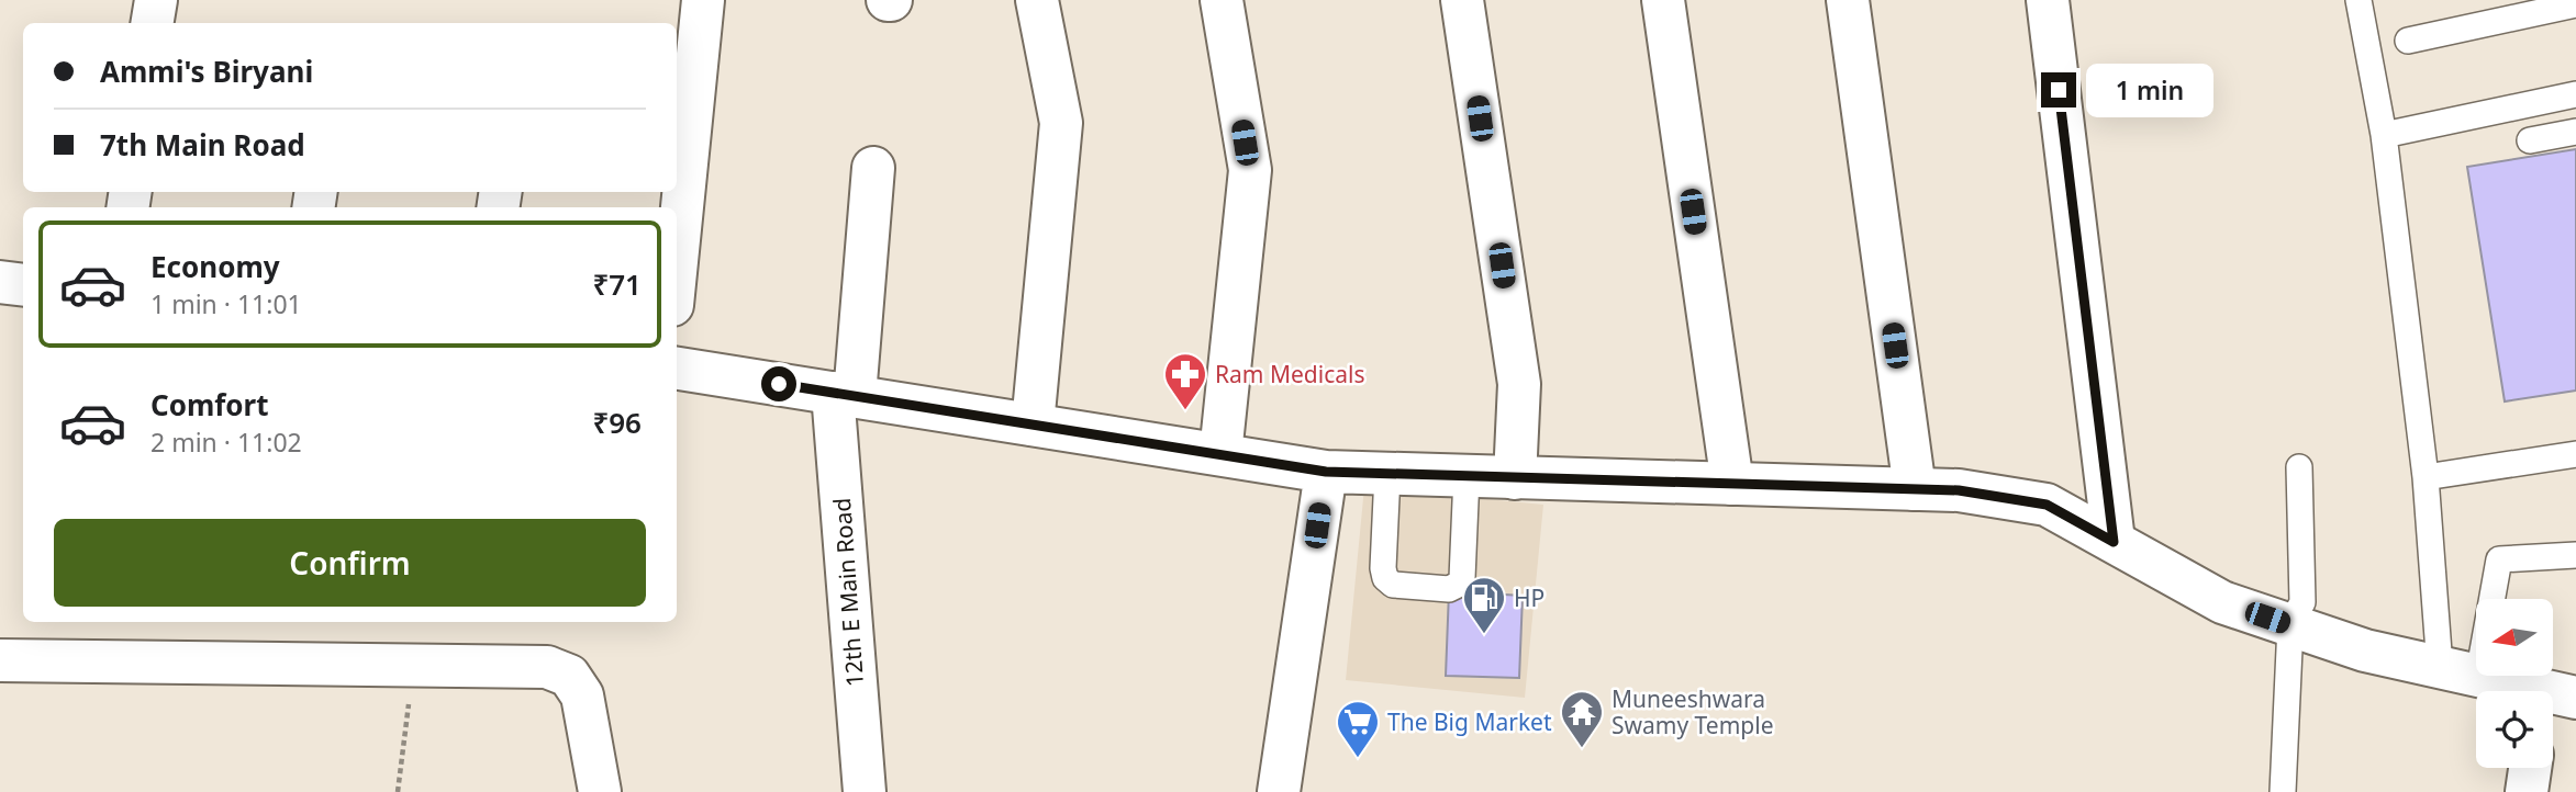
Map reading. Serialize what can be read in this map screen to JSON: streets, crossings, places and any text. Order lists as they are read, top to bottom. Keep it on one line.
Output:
{"streets":{"street":["12th E Main Road"]},"places":{"pharmacy":["Ram Medicals"],"fuel station":["HP"],"temple":["Muneeshwara Swamy Temple"],"supermarket":["The Big Market"]},"north":"left","page":{"banner":["Ammi's Biryani","7th Main Road"],"bubble":"1 min","list":[{"name":"Economy","note":"1 min · 11:01","value":"₹71"},{"name":"Comfort","note":"2 min · 11:02","value":"₹96"}],"buttons":"Confirm"}}
